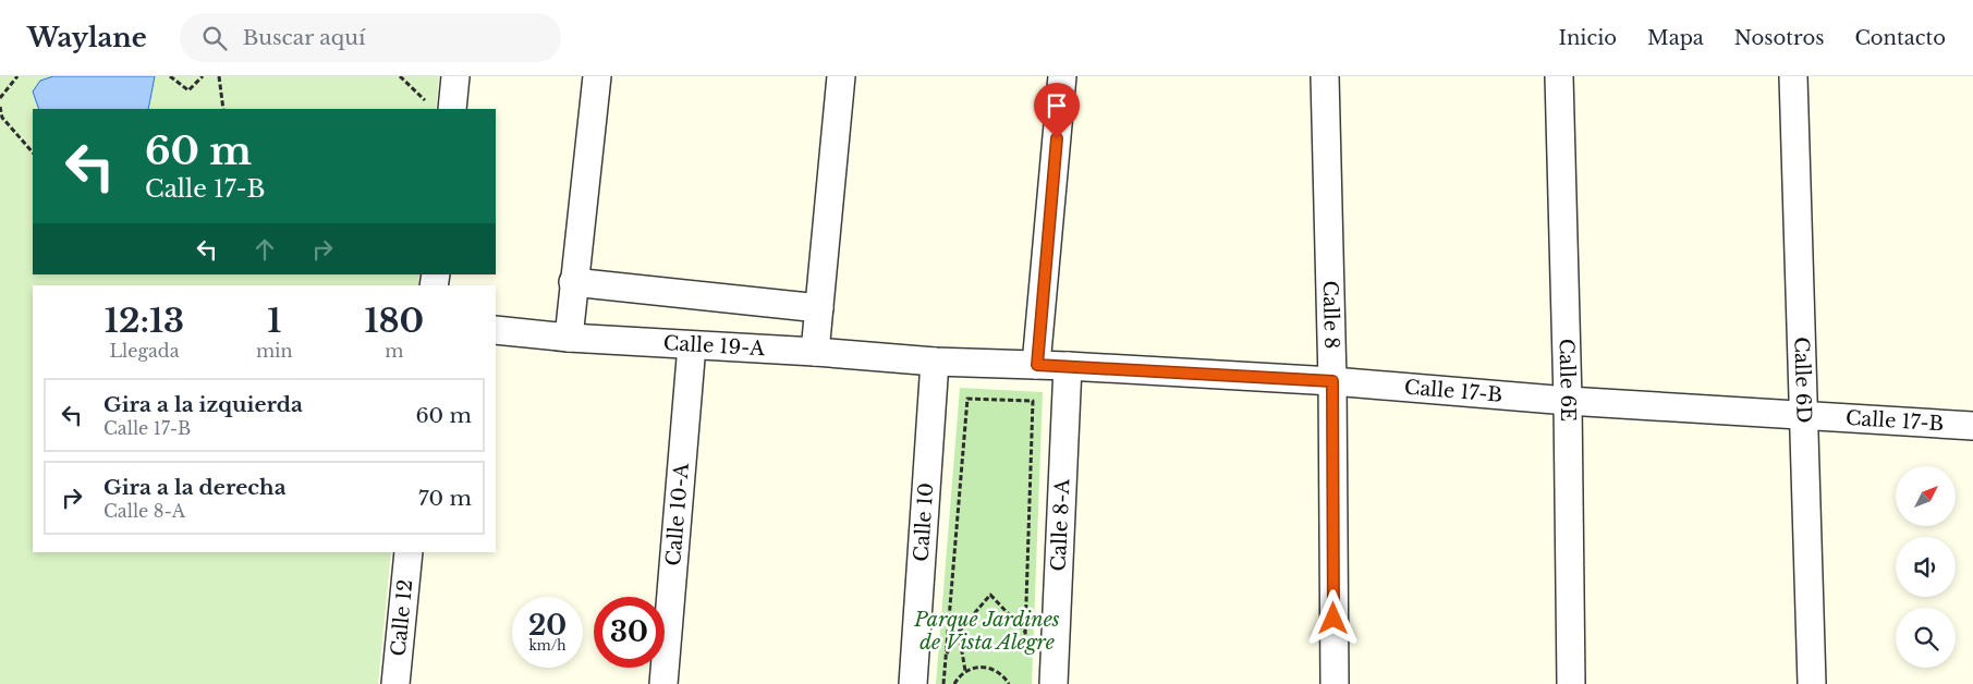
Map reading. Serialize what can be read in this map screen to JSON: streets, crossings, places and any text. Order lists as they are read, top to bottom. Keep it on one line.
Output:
{"streets":{"street":["Calle 8","Calle 19-A","Calle 6E","Calle 6D","Calle 17-B","Calle 10-A","Calle 10","Calle 8-A","Calle 12"]},"crossings":[["Calle 8","Calle 17-B"],["Calle 19-A","Calle 17-B"],["Calle 19-A","Calle 10-A"],["Calle 19-A","Calle 10"],["Calle 6E","Calle 17-B"],["Calle 6D","Calle 17-B"],["Calle 17-B","Calle 10"],["Calle 17-B","Calle 8-A"]],"parks":["Parque Jardines de Vista Alegre"],"north":"top right","page":{"header":"Waylane","search":"Buscar aquí","nav":["Inicio","Mapa","Nosotros","Contacto"],"turn":["60 m","Calle 17-B"],"eta":["12:13","Llegada","1","min","180","m"],"list":[{"name":"Gira a la izquierda","note":"Calle 17-B","value":"60 m"},{"name":"Gira a la derecha","note":"Calle 8-A","value":"70 m"}],"speed":"20 km/h","limit":"30"}}
